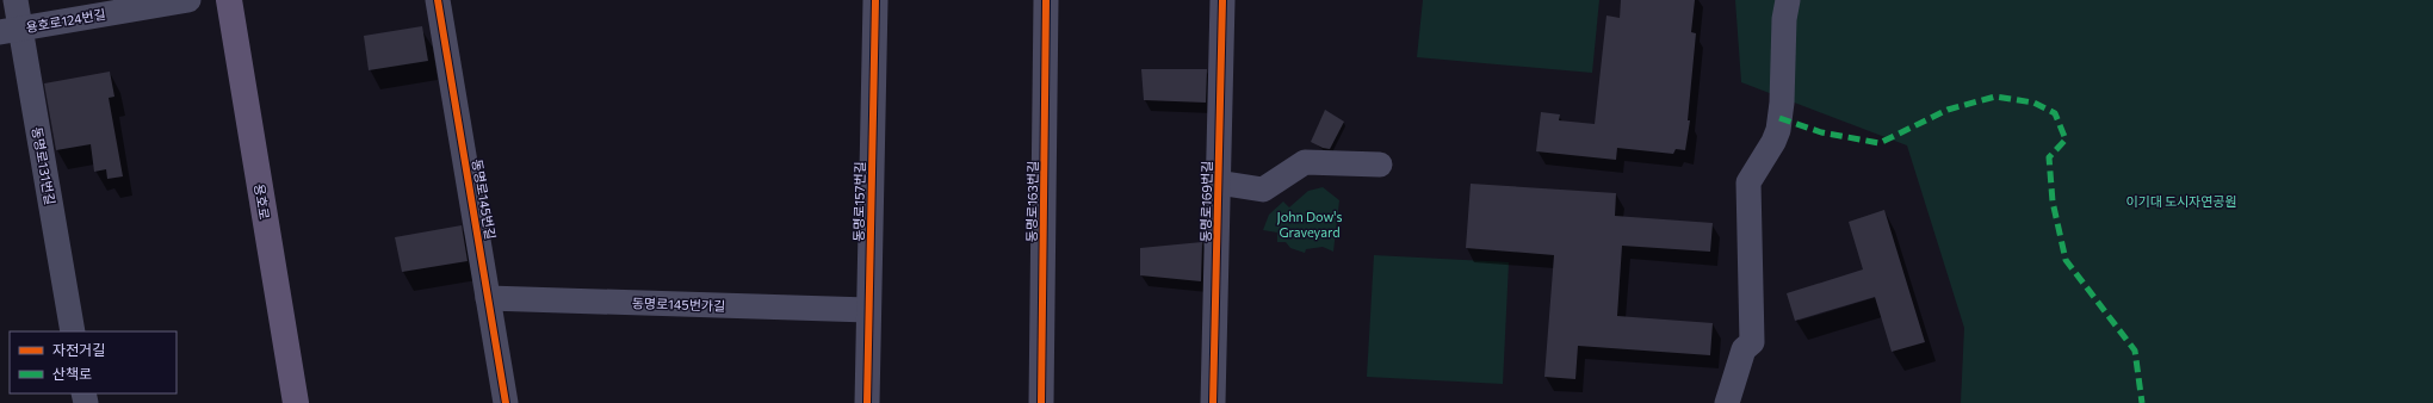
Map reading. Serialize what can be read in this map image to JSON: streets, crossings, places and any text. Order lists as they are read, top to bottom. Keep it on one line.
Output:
{"streets":{"main road":["용호로"],"street":["용호로124번길","동명로131번길","동명로145번길","동명로157번길","동명로163번길","동명로169번길","동명로145번가길"]},"crossings":[["용호로124번길","동명로131번길"],["동명로145번길","동명로145번가길"],["동명로157번길","동명로145번가길"]],"parks":["이기대 도시자연공원","John Dow's Graveyard"],"legend":["자전거길","산책로"]}
